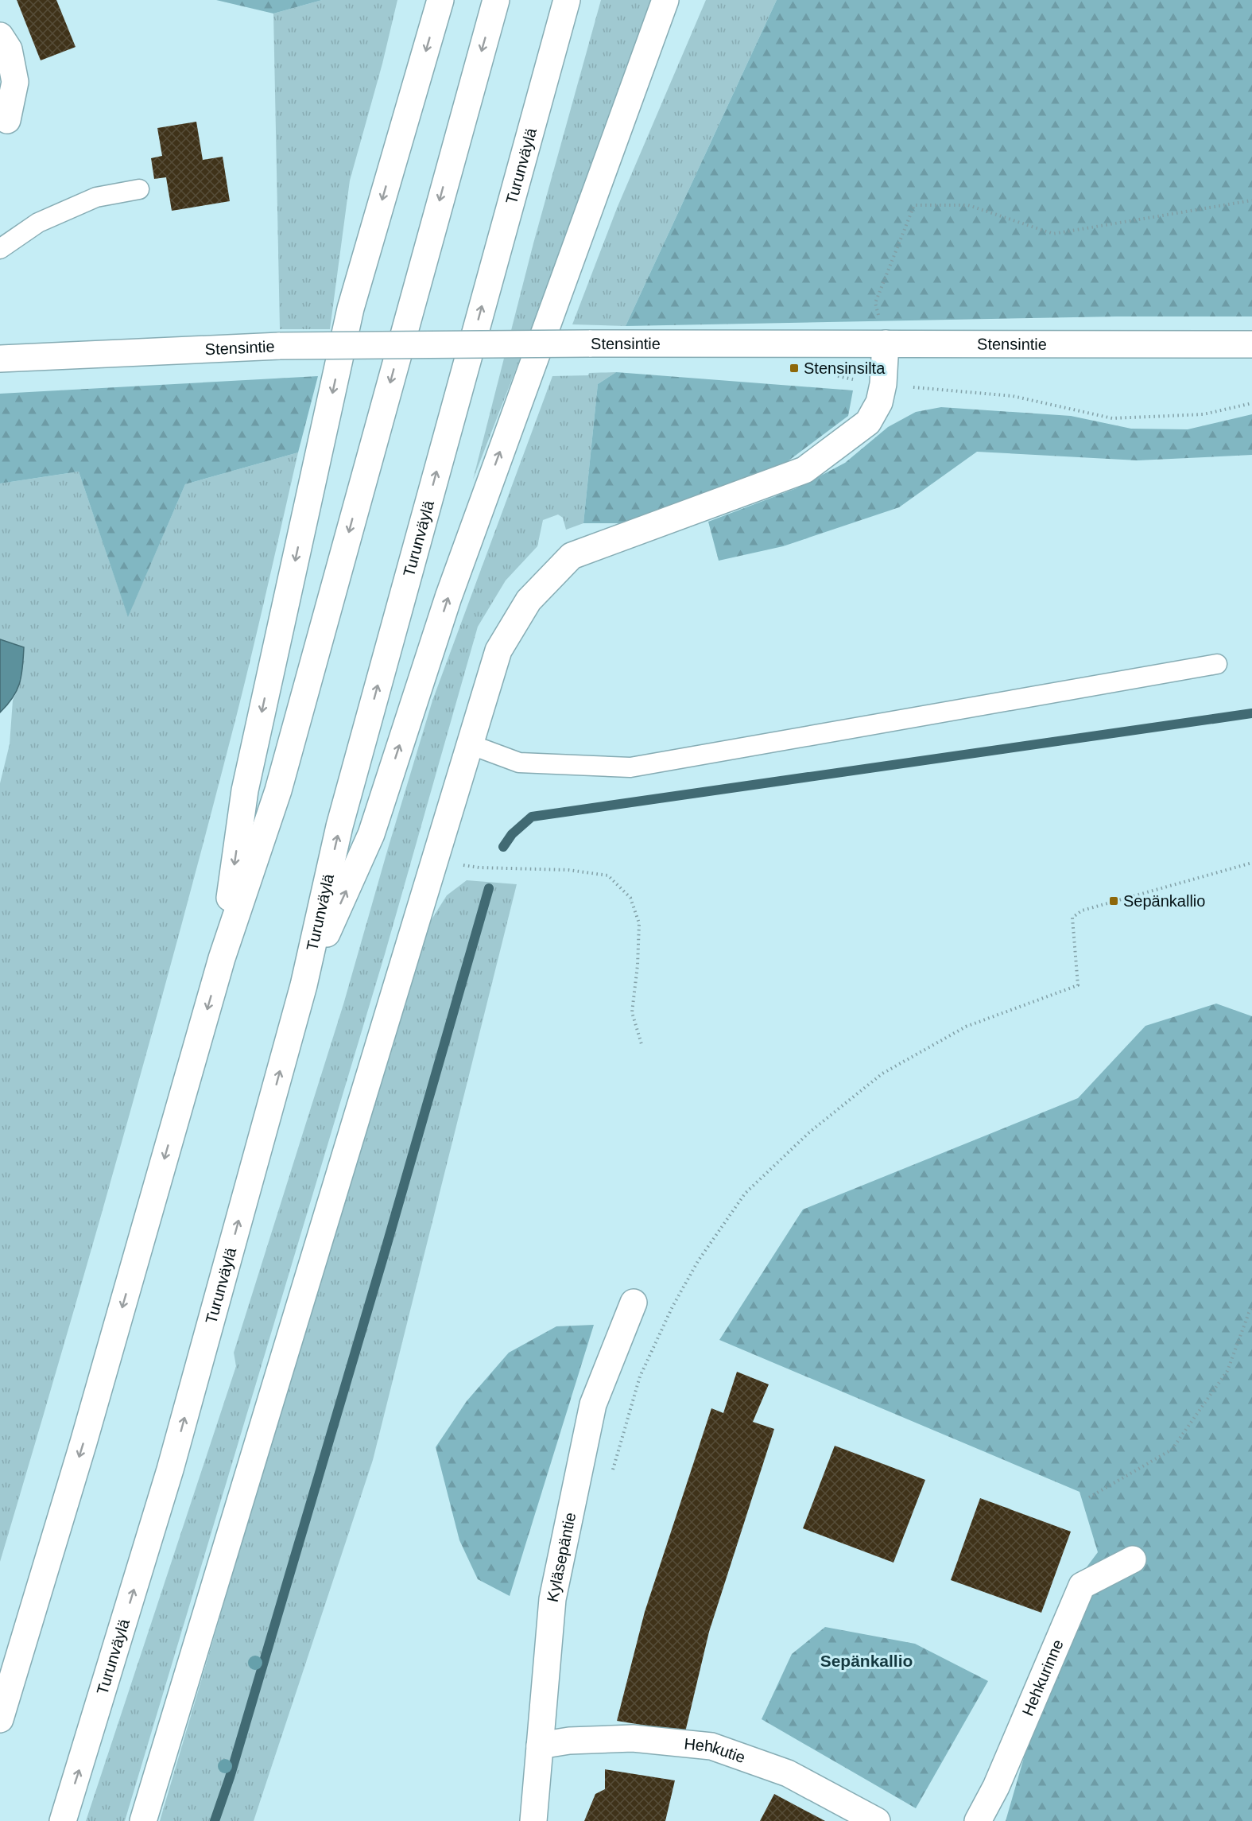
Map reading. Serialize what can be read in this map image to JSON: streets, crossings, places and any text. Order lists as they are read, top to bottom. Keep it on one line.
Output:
{"streets":{"main road":["Turunväylä","Stensintie","Kyläsepäntie","Hehkurinne","Hehkutie"]},"crossings":[["Kyläsepäntie","Hehkutie"]],"districts":["Sepänkallio"],"places":{"transit":["Stensinsilta","Sepänkallio"]}}
